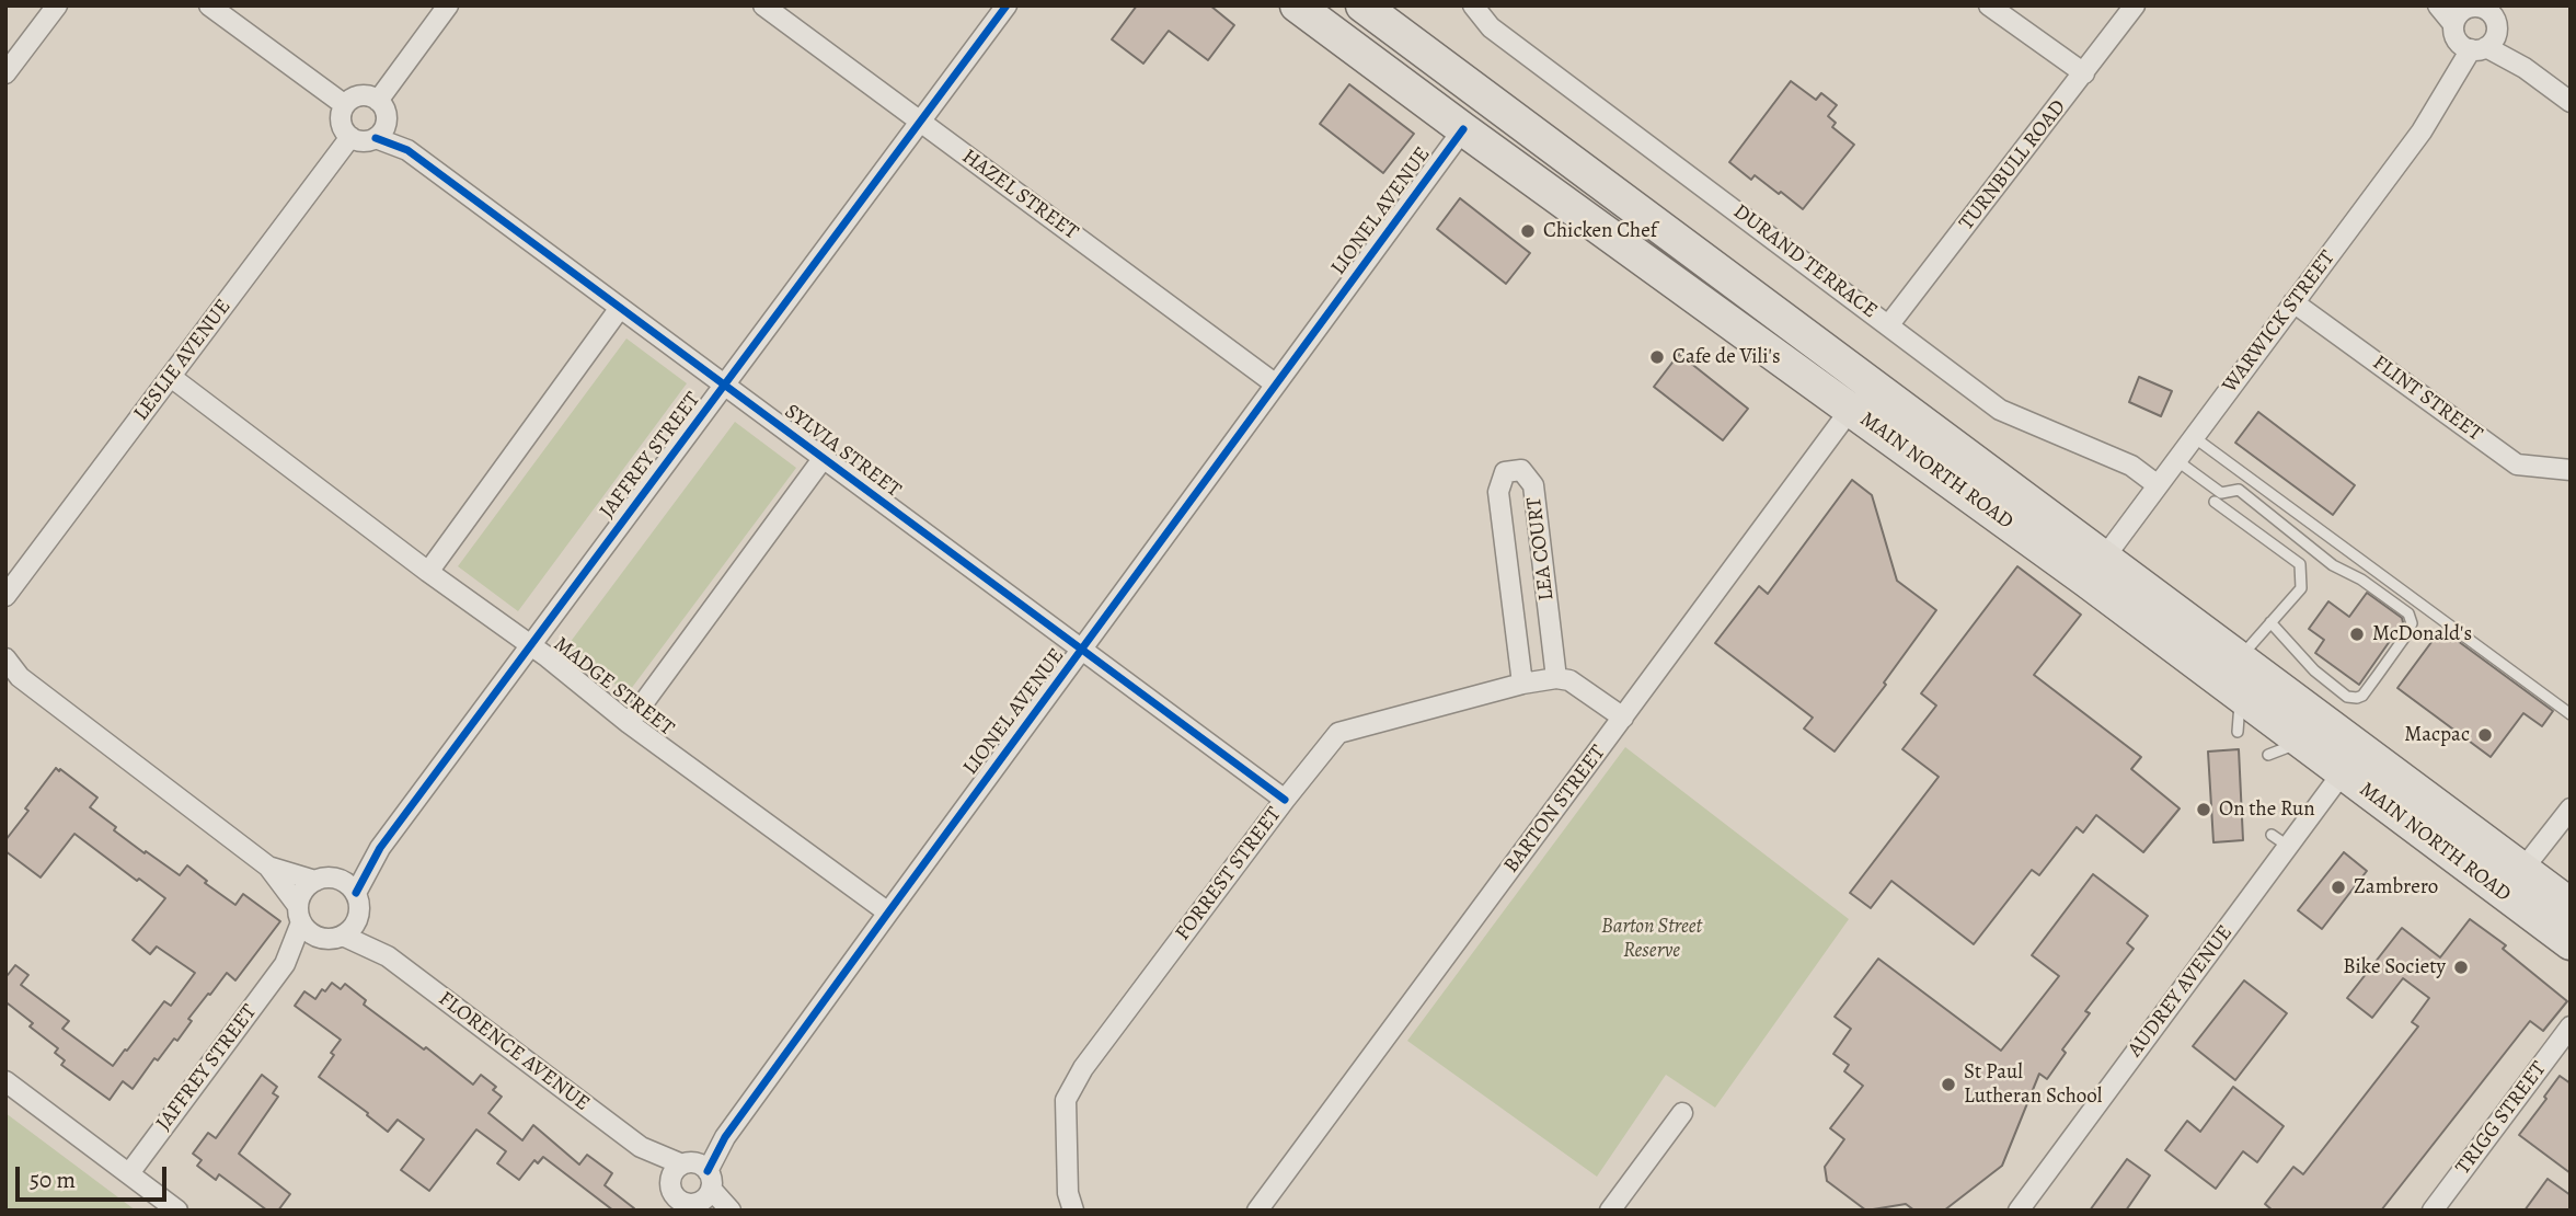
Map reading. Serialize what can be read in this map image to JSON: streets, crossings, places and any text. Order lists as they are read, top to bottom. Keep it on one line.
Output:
{"streets":{"highway":["MAIN NORTH ROAD"],"street":["TURNBULL ROAD","HAZEL STREET","LIONEL AVENUE","DURAND TERRACE","WARWICK STREET","LESLIE AVENUE","FLINT STREET","SYLVIA STREET","JAFFREY STREET","LEA COURT","MADGE STREET","BARTON STREET","FORREST STREET","AUDREY AVENUE","FLORENCE AVENUE","TRIGG STREET"]},"crossings":[["TURNBULL ROAD","DURAND TERRACE"],["HAZEL STREET","LIONEL AVENUE"],["HAZEL STREET","JAFFREY STREET"],["LIONEL AVENUE","SYLVIA STREET"],["LIONEL AVENUE","MAIN NORTH ROAD"],["LIONEL AVENUE","MADGE STREET"],["LIONEL AVENUE","FLORENCE AVENUE"],["DURAND TERRACE","WARWICK STREET"],["WARWICK STREET","FLINT STREET"],["WARWICK STREET","MAIN NORTH ROAD"],["LESLIE AVENUE","SYLVIA STREET"],["LESLIE AVENUE","MADGE STREET"],["SYLVIA STREET","JAFFREY STREET"],["SYLVIA STREET","FORREST STREET"],["JAFFREY STREET","MADGE STREET"],["JAFFREY STREET","FLORENCE AVENUE"],["MAIN NORTH ROAD","BARTON STREET"],["MAIN NORTH ROAD","AUDREY AVENUE"],["LEA COURT","FORREST STREET"]],"parks":["Barton Street Reserve"],"places":["Chicken Chef","Cafe de Vili's","McDonald's","Macpac","On the Run","Zambrero","Bike Society","St Paul Lutheran School"],"scale_bar":"50 m"}
